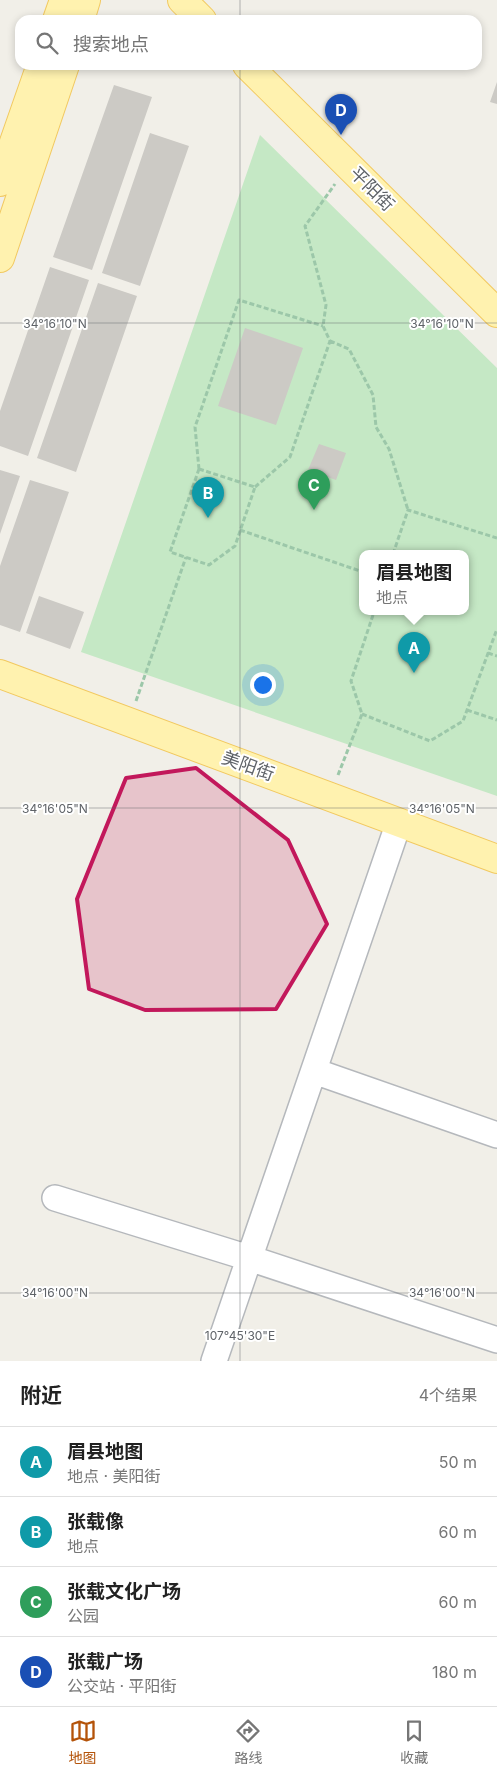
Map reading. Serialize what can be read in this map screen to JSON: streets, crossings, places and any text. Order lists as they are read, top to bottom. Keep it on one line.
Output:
{"streets":{"main road":["平阳街","美阳街"]},"page":{"search":"搜索地点","pins":["D","C","B","A"],"popup":["眉县地图","地点"],"heading":["附近","4个结果"],"list":[{"mark":"A","name":"眉县地图","note":"地点 · 美阳街","value":"50 m"},{"mark":"B","name":"张载像","note":"地点","value":"60 m"},{"mark":"C","name":"张载文化广场","note":"公园","value":"60 m"},{"mark":"D","name":"张载广场","note":"公交站 · 平阳街","value":"180 m"}],"nav":["地图","路线","收藏"]},"coordinates":["34°16'10\"N","34°16'05\"N","34°16'00\"N","107°45'30\"E"]}
